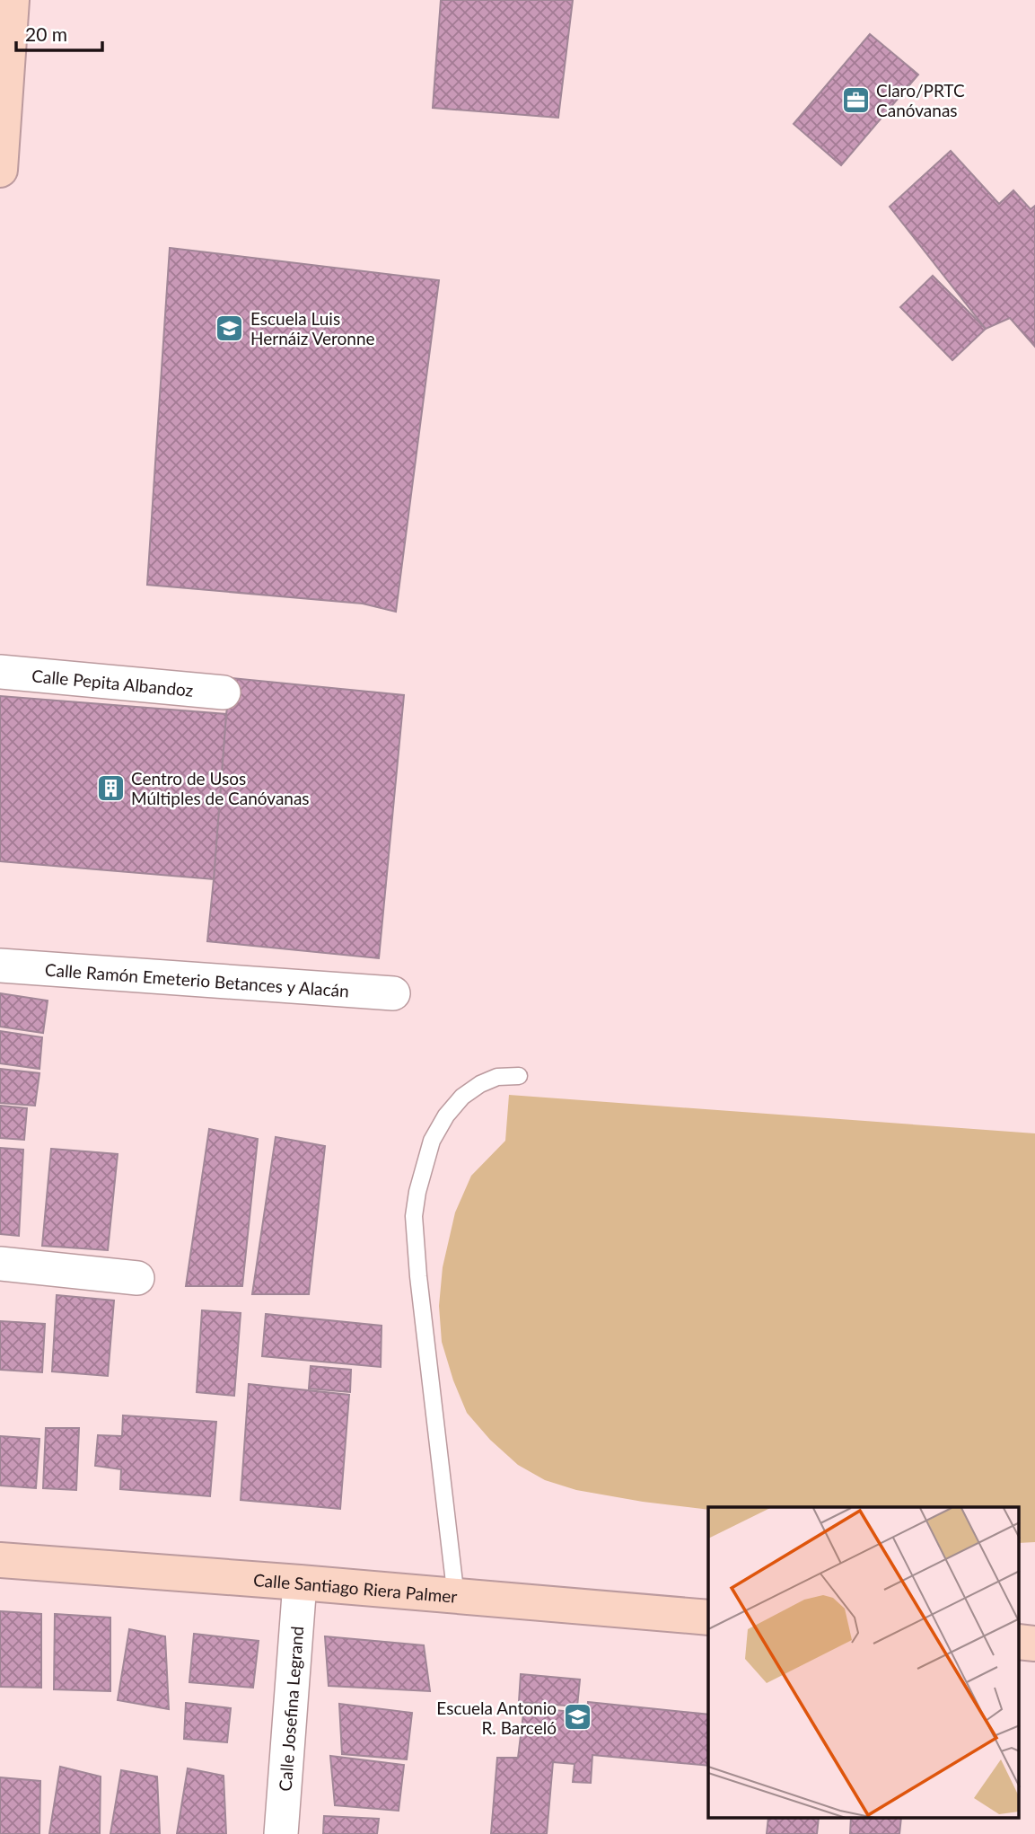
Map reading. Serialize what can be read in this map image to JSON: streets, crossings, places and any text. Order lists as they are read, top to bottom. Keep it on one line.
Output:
{"streets":{"street":["Calle Pepita Albandoz","Calle Ramón Emeterio Betances y Alacán","Calle Santiago Riera Palmer","Calle Josefina Legrand"]},"crossings":[["Calle Santiago Riera Palmer","Calle Josefina Legrand"]],"places":{"office":["Claro/PRTC Canóvanas"],"school or university":["Escuela Luis Hernáiz Veronne","Escuela Antonio R. Barceló"],"building":["Centro de Usos Múltiples de Canóvanas"]},"scale_bar":"20 m"}
